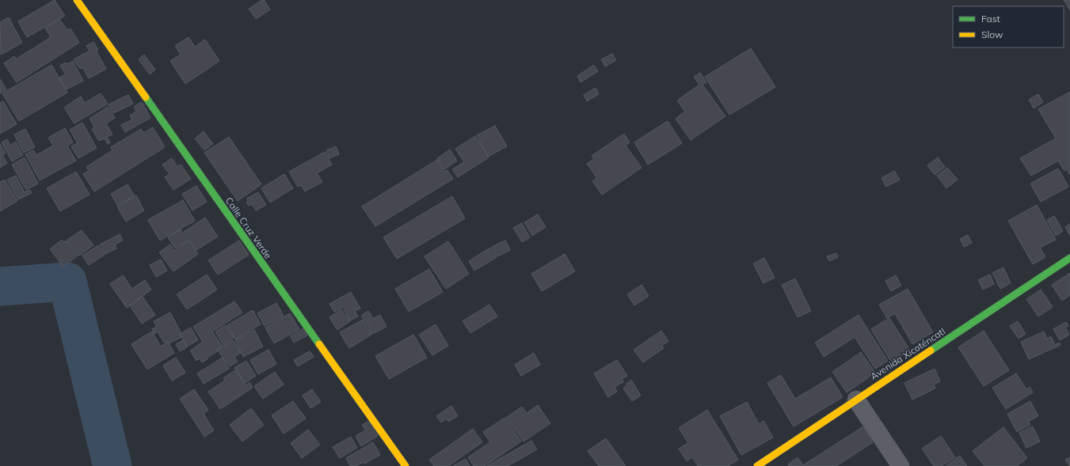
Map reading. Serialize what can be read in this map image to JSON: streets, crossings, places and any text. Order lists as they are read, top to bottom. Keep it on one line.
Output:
{"streets":{"street":["Calle Cruz Verde","Avenida Xicoténcatl"]},"legend":["Fast","Slow"]}
